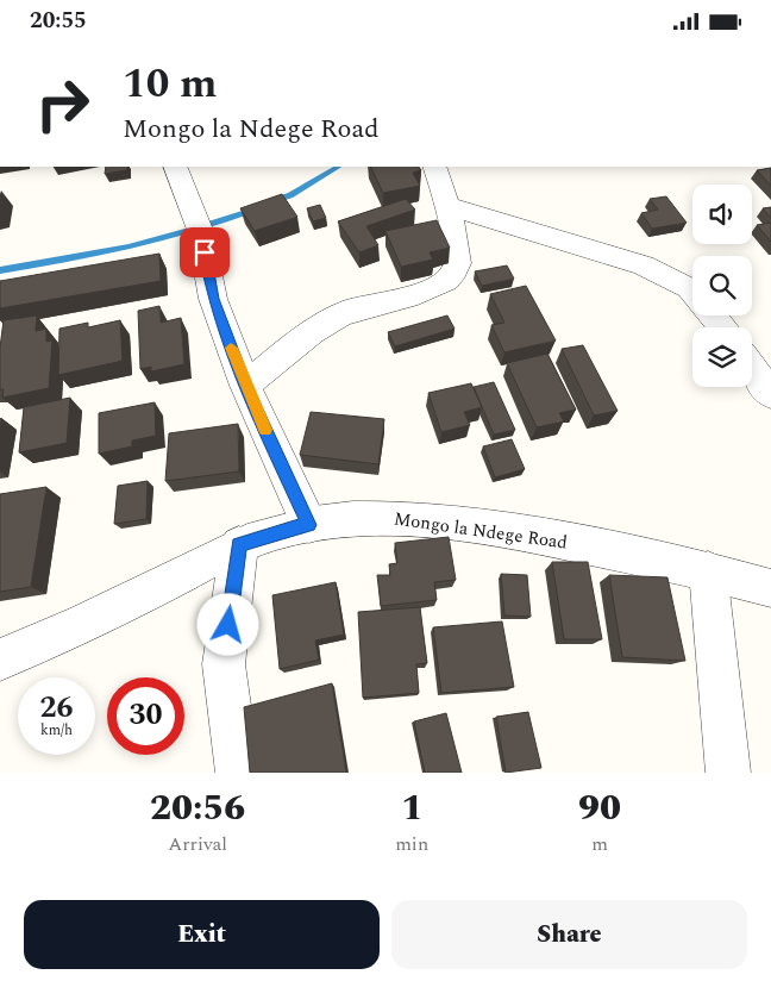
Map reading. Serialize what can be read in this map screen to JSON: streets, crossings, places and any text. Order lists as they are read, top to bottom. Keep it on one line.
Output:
{"streets":{"street":["Mongo la Ndege Road"]},"page":{"status":"20:55","turn":["10 m","Mongo la Ndege Road"],"speed":"26 km/h","limit":"30","eta":["20:56","Arrival","1","min","90","m"],"buttons":["Exit","Share"]}}
